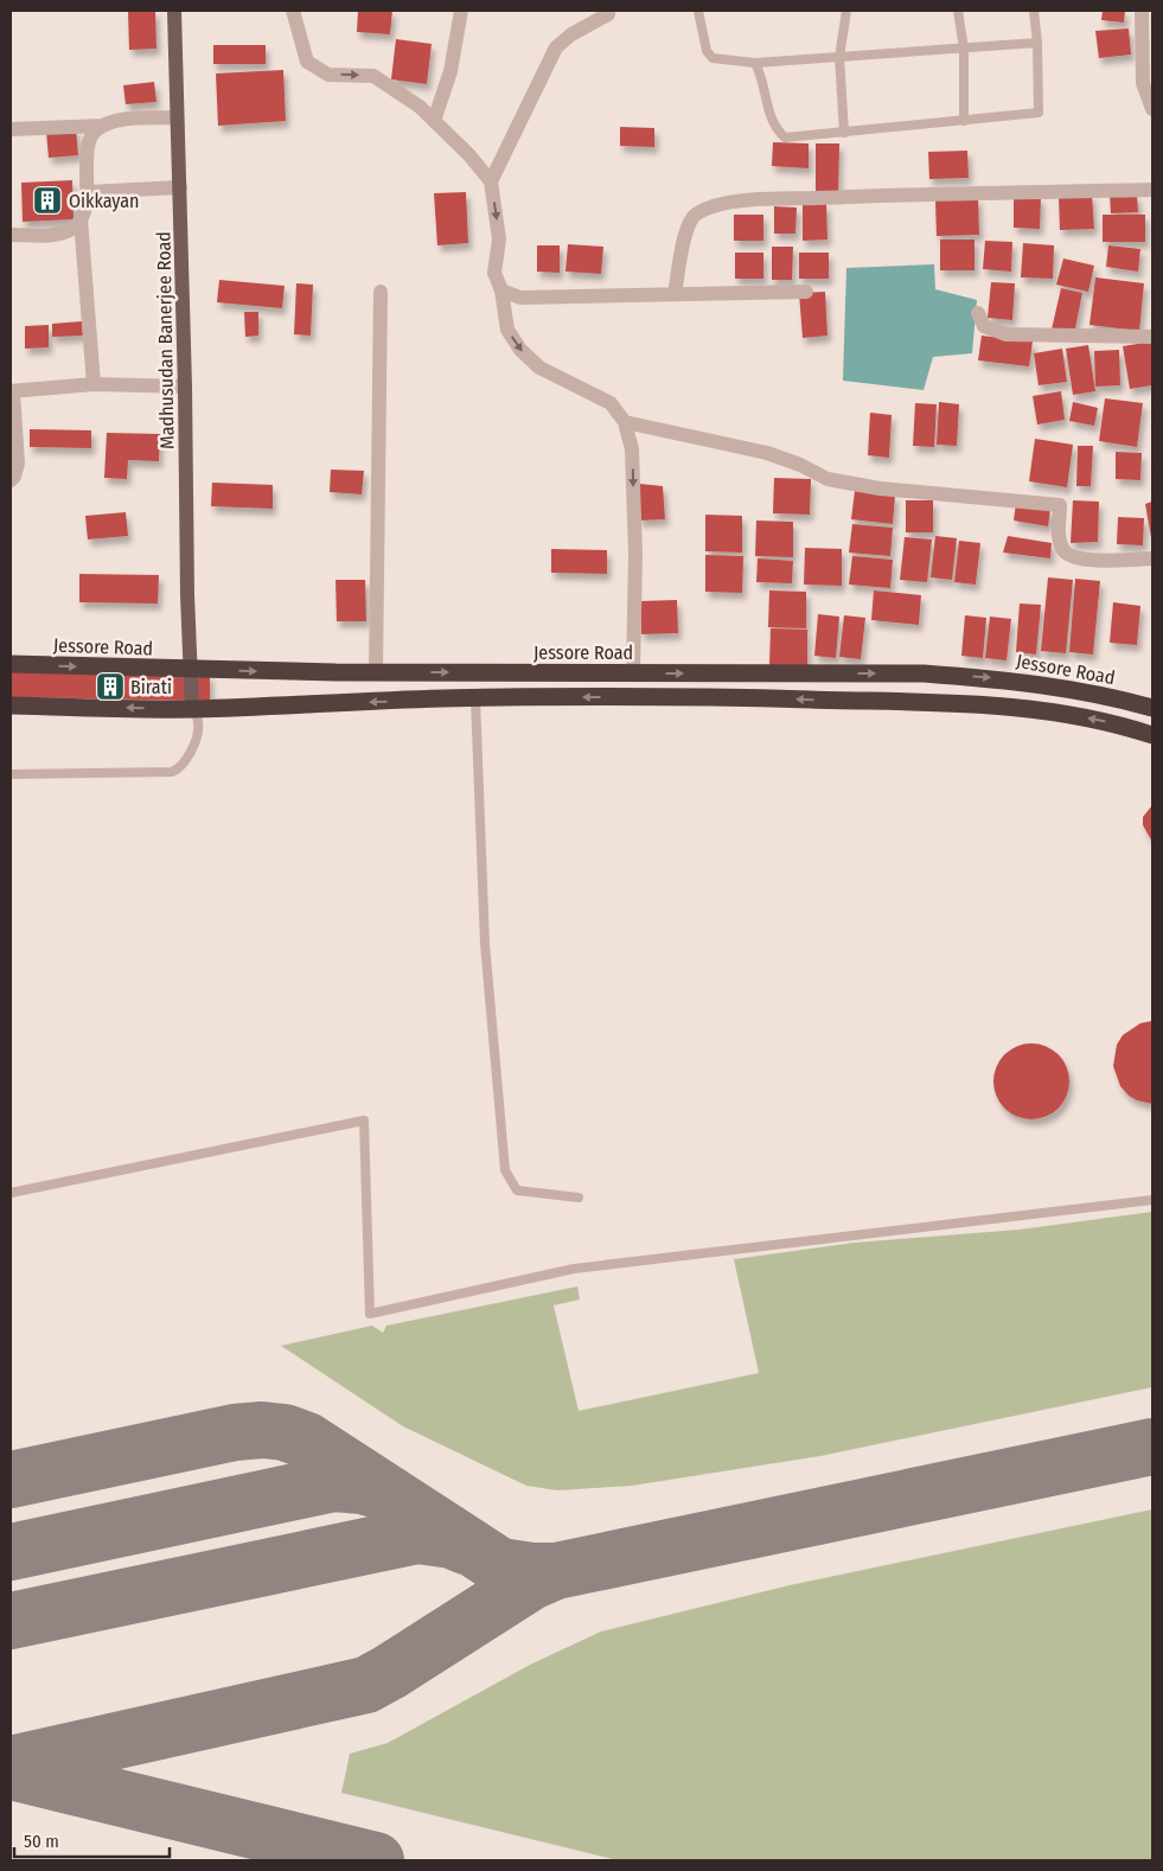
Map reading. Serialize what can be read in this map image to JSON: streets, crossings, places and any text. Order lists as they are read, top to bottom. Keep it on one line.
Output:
{"streets":{"highway":["Jessore Road"],"main road":["Madhusudan Banerjee Road"]},"crossings":[["Madhusudan Banerjee Road","Jessore Road"]],"places":{"building":["Oikkayan","Birati"]},"scale_bar":"50 m"}
